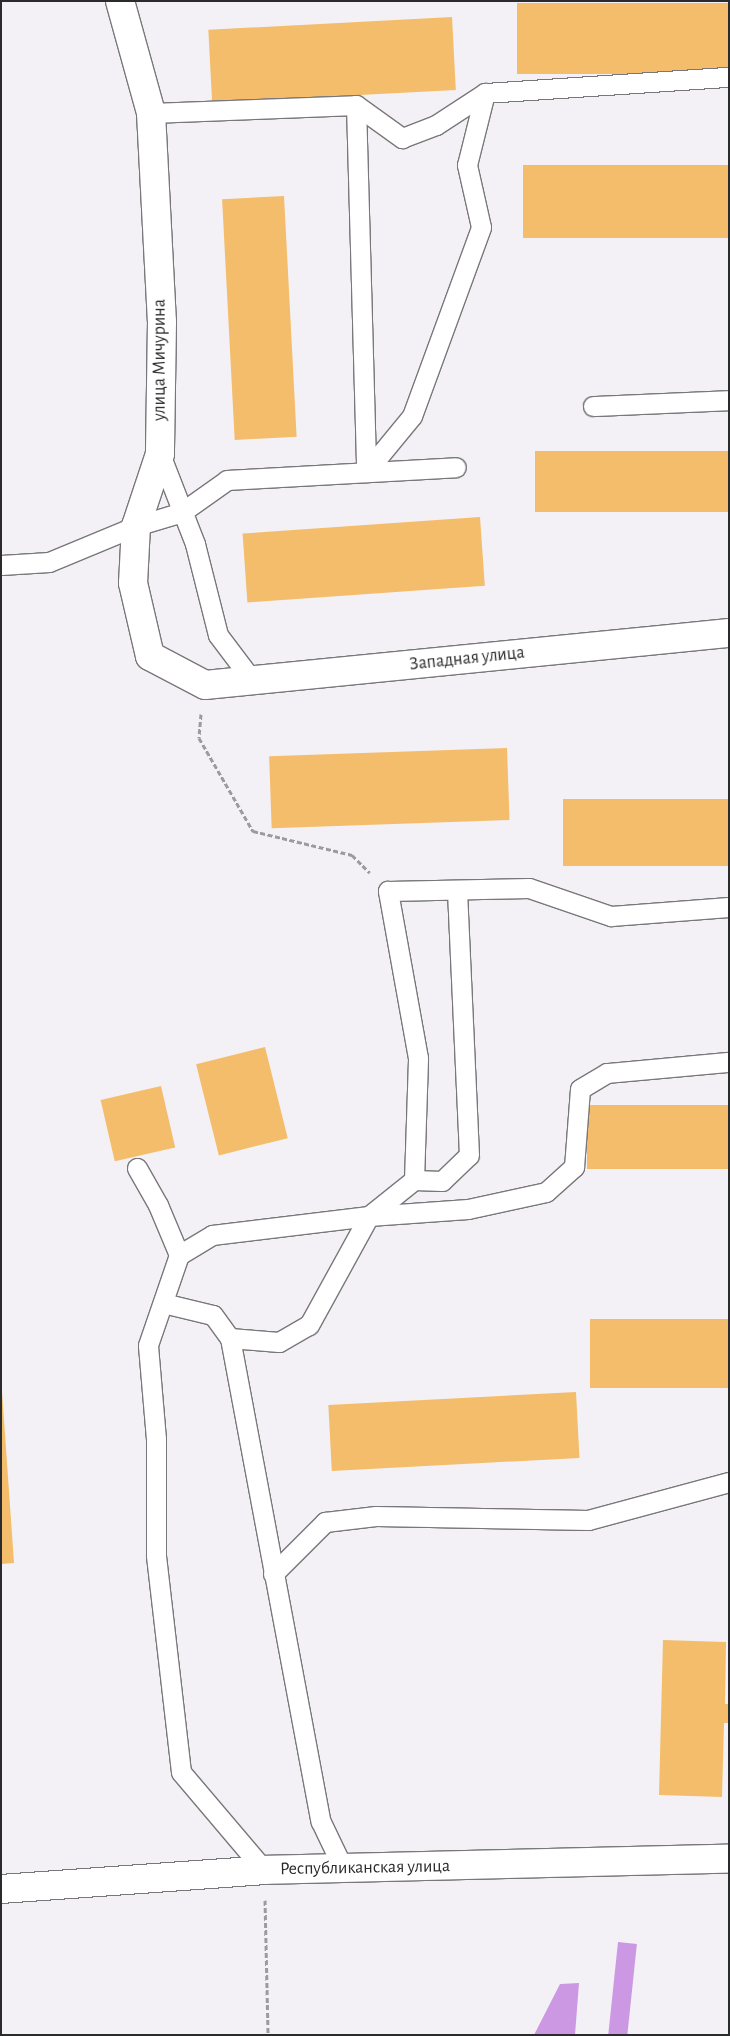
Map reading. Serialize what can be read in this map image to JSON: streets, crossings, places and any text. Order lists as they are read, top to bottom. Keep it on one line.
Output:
{"streets":{"street":["улица Мичурина","Западная улица","Республиканская улица"]},"crossings":[["улица Мичурина","Западная улица"]]}
